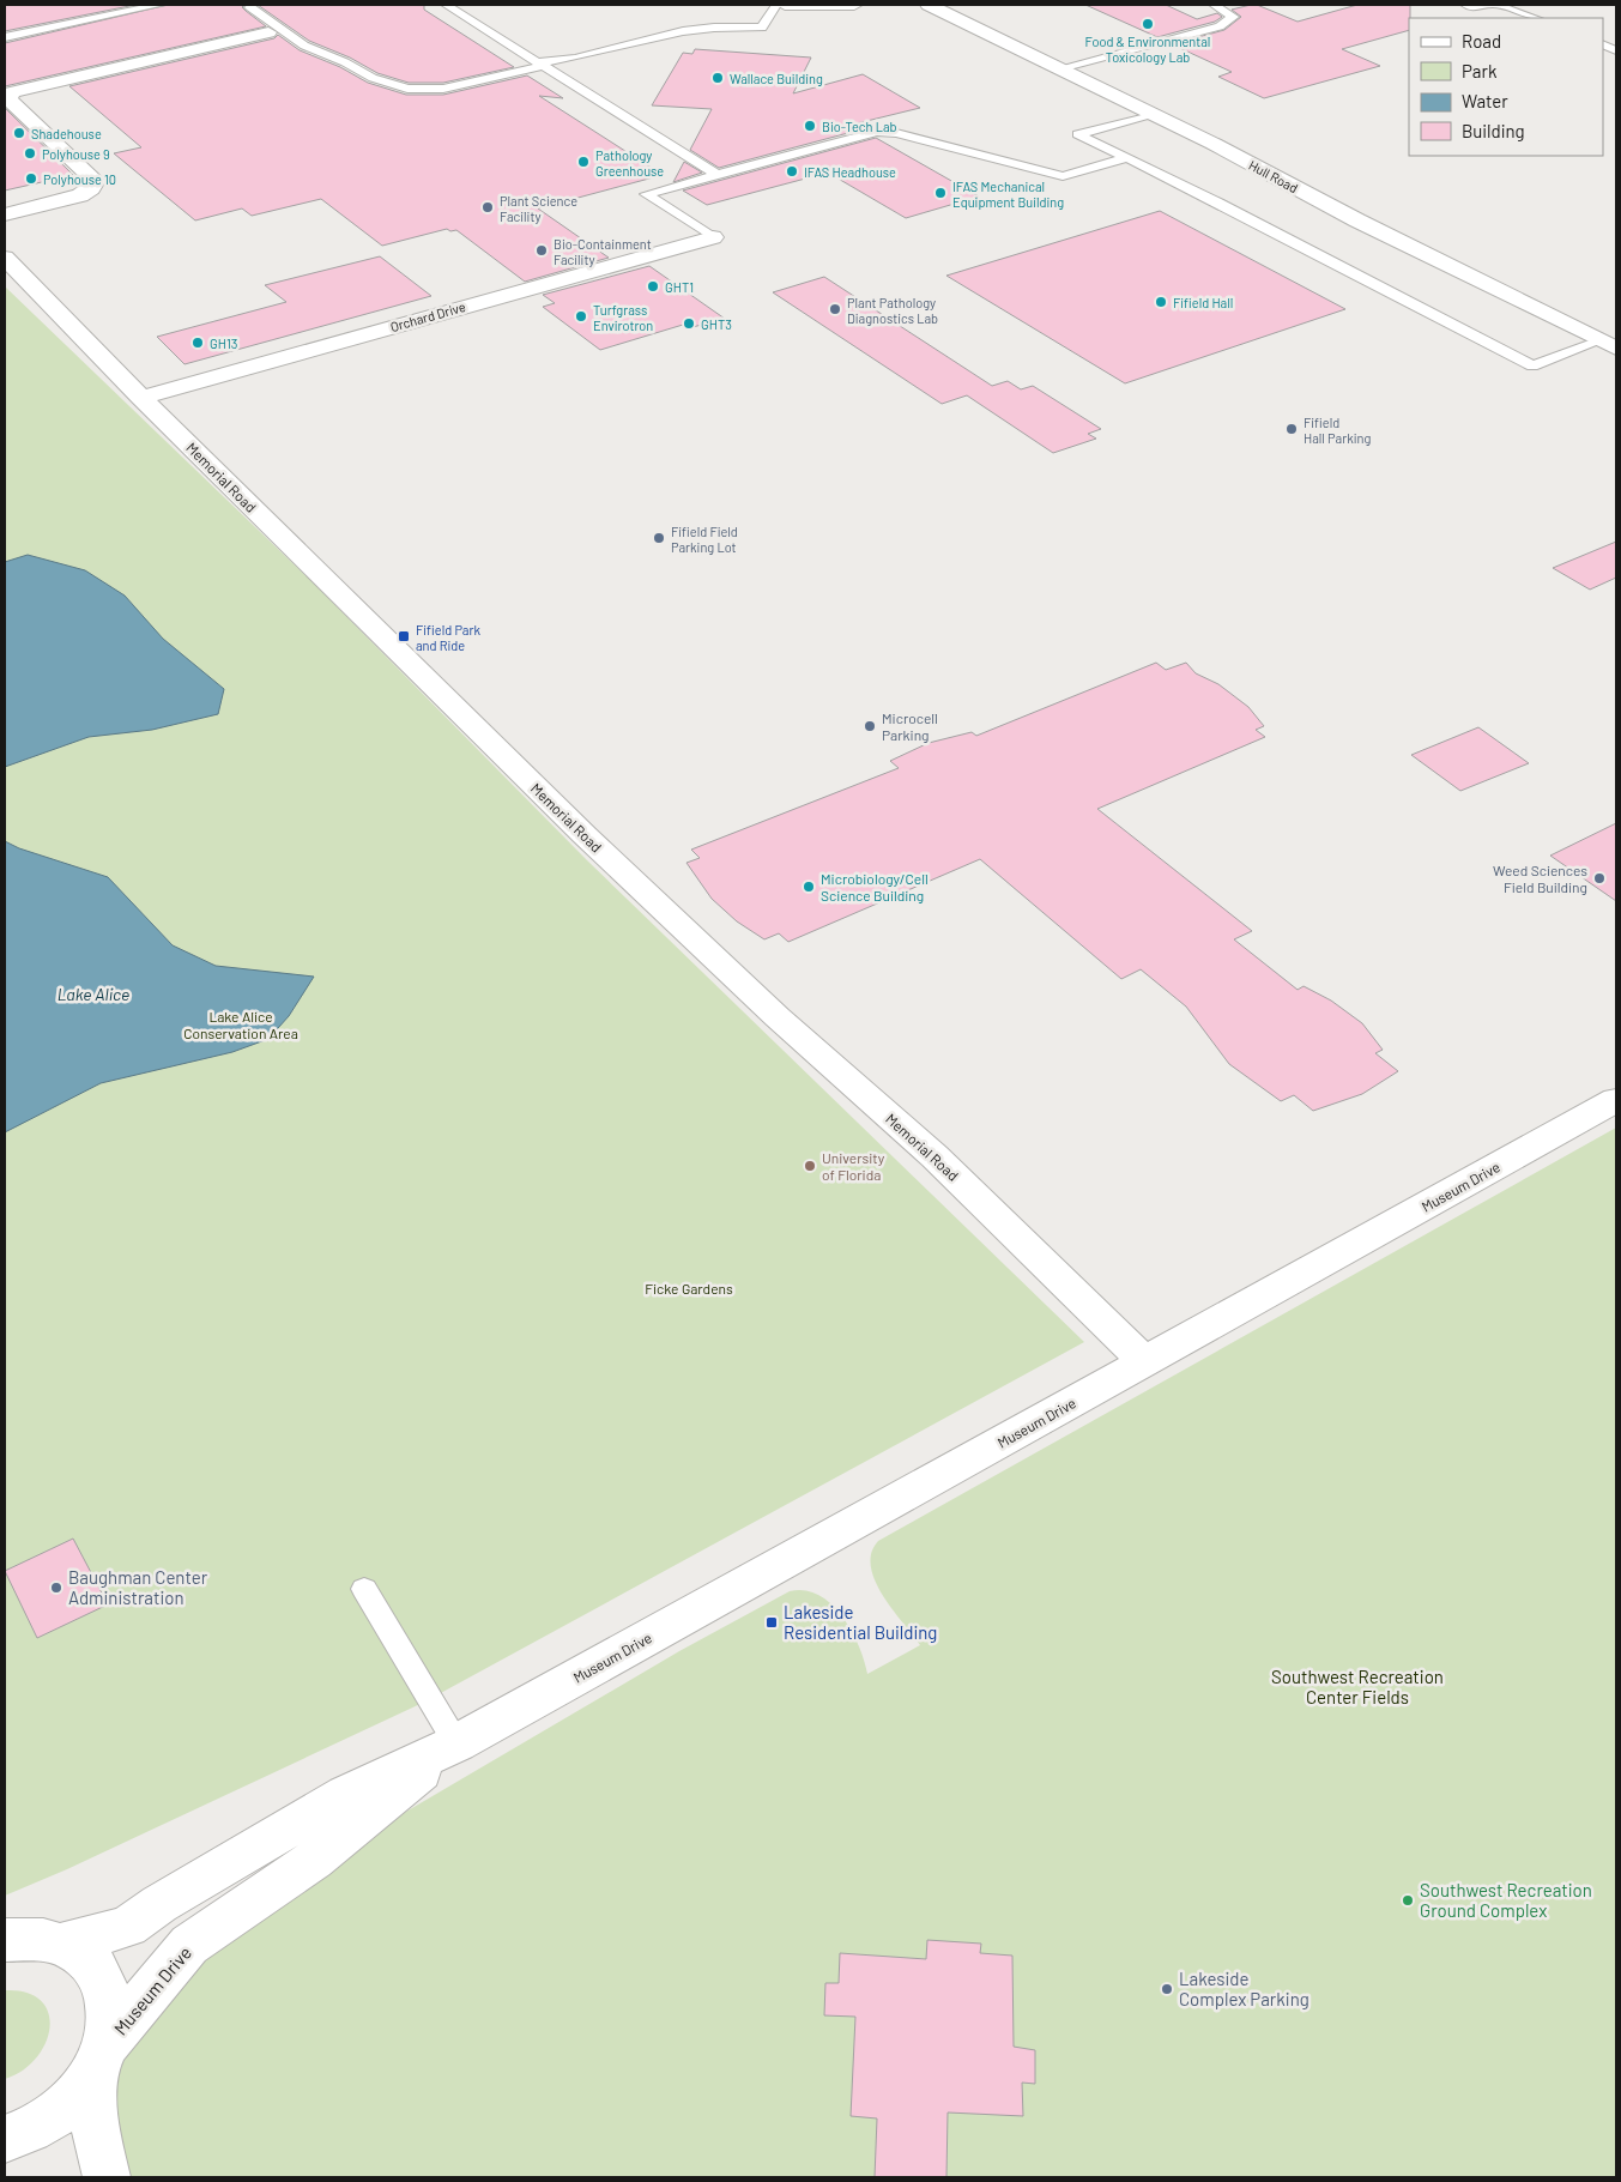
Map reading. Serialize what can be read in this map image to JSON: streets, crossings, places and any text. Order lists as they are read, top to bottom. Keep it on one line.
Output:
{"streets":{"street":["Hull Road","Orchard Drive","Memorial Road","Museum Drive"]},"crossings":[["Orchard Drive","Memorial Road"],["Memorial Road","Museum Drive"]],"water":["Lake Alice"],"parks":["Lake Alice Conservation Area","Ficke Gardens","Southwest Recreation Center Fields"],"places":{"other":["Food & Environmental Toxicology Lab","Wallace Building","Bio-Tech Lab","Shadehouse","Polyhouse 9","Pathology Greenhouse","IFAS Headhouse","Polyhouse 10","IFAS Mechanical Equipment Building","Plant Science Facility","Bio-Containment Facility","GHT1","Fifield Hall","Plant Pathology Diagnostics Lab","Turfgrass Envirotron","GHT3","GH13","Fifield Hall Parking","Fifield Field Parking Lot","Microcell Parking","Weed Sciences Field Building","Microbiology/Cell Science Building","University of Florida","Baughman Center Administration","Southwest Recreation Ground Complex","Lakeside Complex Parking"],"transit":["Fifield Park and Ride","Lakeside Residential Building"]},"legend":["Road","Park","Water","Building"]}
